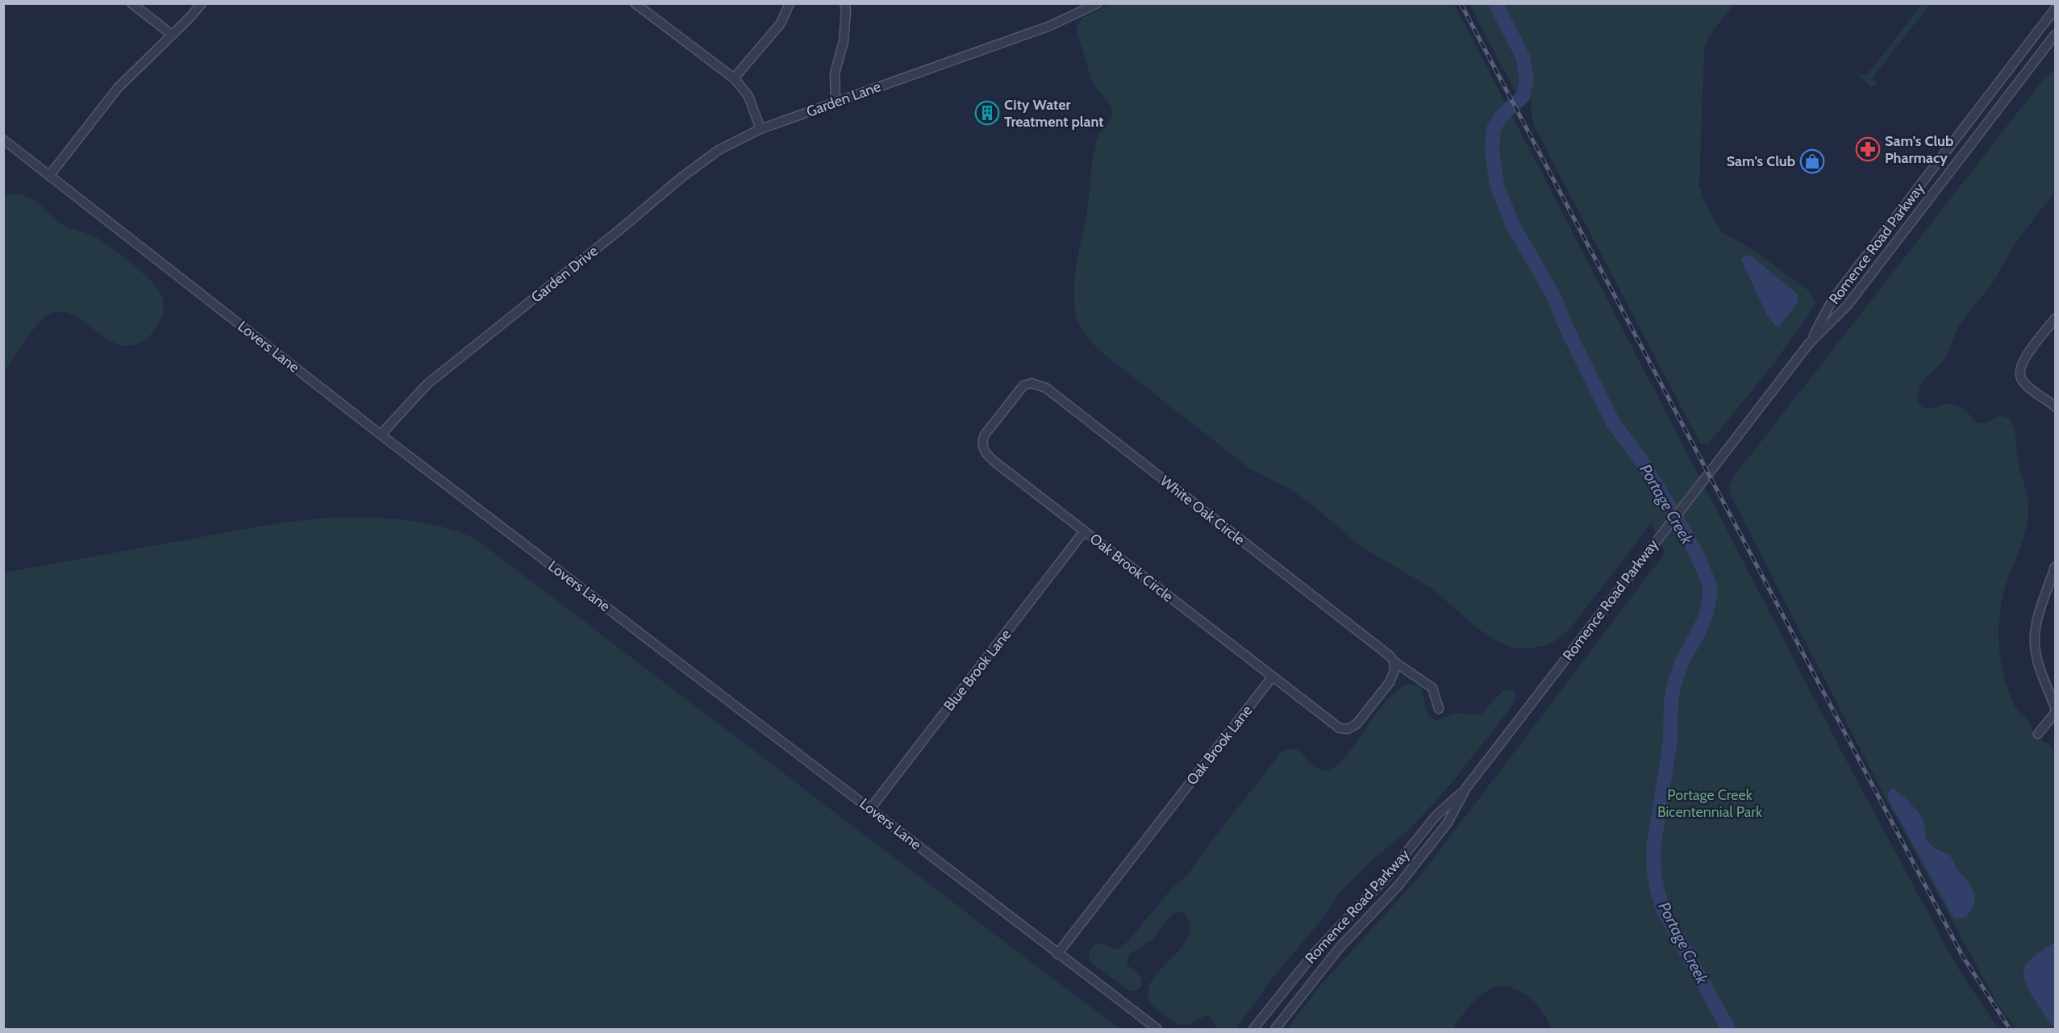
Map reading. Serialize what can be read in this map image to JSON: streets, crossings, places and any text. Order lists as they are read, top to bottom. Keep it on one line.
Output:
{"streets":{"street":["Garden Lane","Romence Road Parkway","Garden Drive","Lovers Lane","White Oak Circle","Oak Brook Circle","Blue Brook Lane","Oak Brook Lane"]},"crossings":[["Garden Lane","Garden Drive"],["Garden Drive","Lovers Lane"],["Lovers Lane","Blue Brook Lane"],["Lovers Lane","Oak Brook Lane"],["White Oak Circle","Oak Brook Circle"],["Oak Brook Circle","Blue Brook Lane"],["Oak Brook Circle","Oak Brook Lane"]],"water":["Portage Creek"],"parks":["Portage Creek Bicentennial Park"],"places":{"building":["City Water Treatment plant"],"pharmacy":["Sam's Club Pharmacy"],"shop":["Sam's Club"]}}
